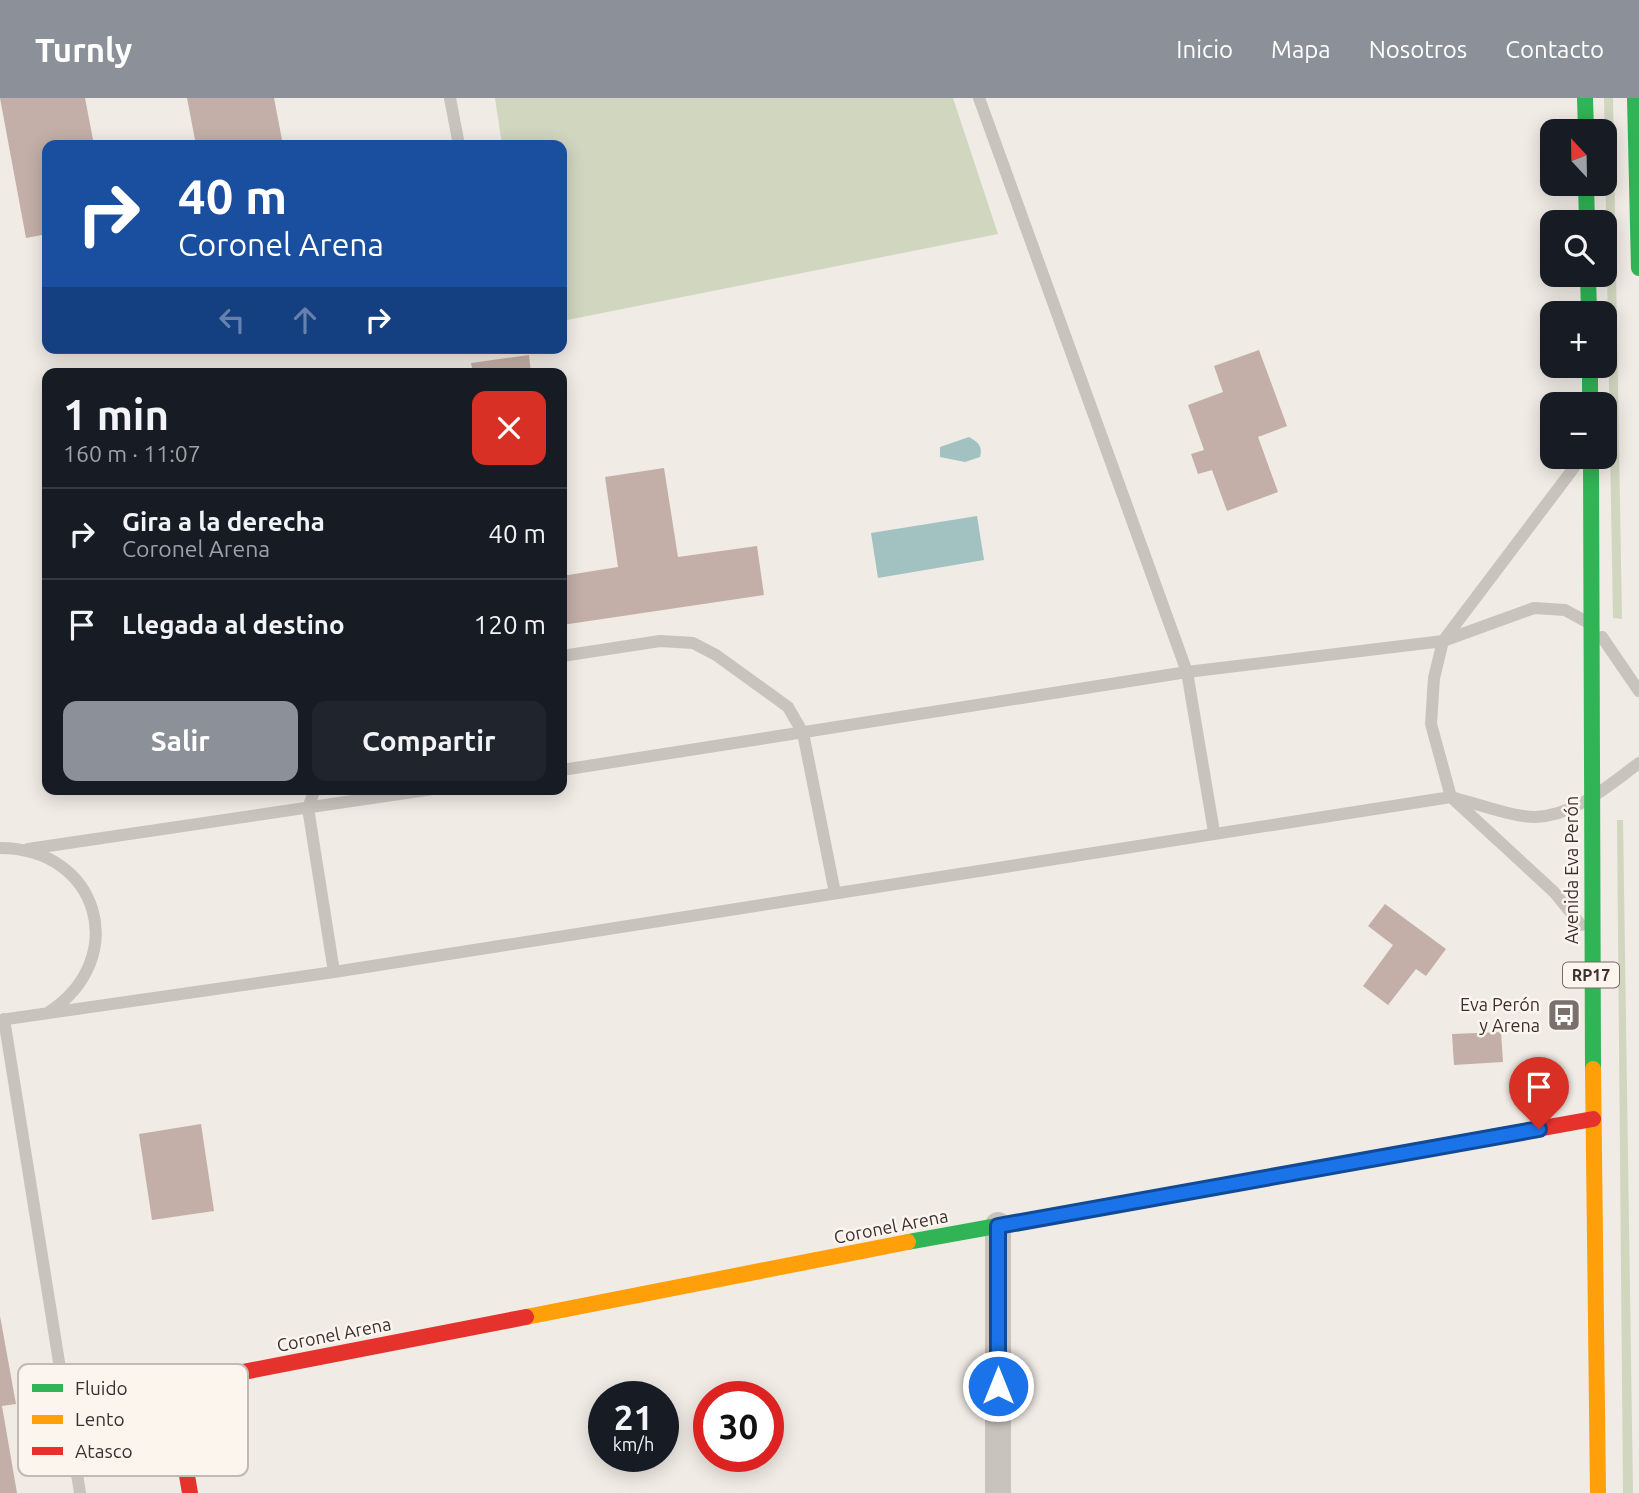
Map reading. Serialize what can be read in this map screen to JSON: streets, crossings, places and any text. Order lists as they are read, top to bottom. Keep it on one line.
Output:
{"streets":{"street":["Avenida Eva Perón","RP17","Coronel Arena"]},"crossings":[["Avenida Eva Perón","Coronel Arena"]],"places":{"bus stop":["Eva Perón y Arena"]},"legend":["Fluido","Lento","Atasco"],"north":"top","page":{"header":"Turnly","nav":["Inicio","Mapa","Nosotros","Contacto"],"map_buttons":["+","−"],"turn":["40 m","Coronel Arena"],"heading":["1 min","160 m · 11:07"],"list":[{"name":"Gira a la derecha","note":"Coronel Arena","value":"40 m"},{"name":"Llegada al destino","value":"120 m"}],"buttons":["Salir","Compartir"],"speed":"21 km/h","limit":"30"}}
